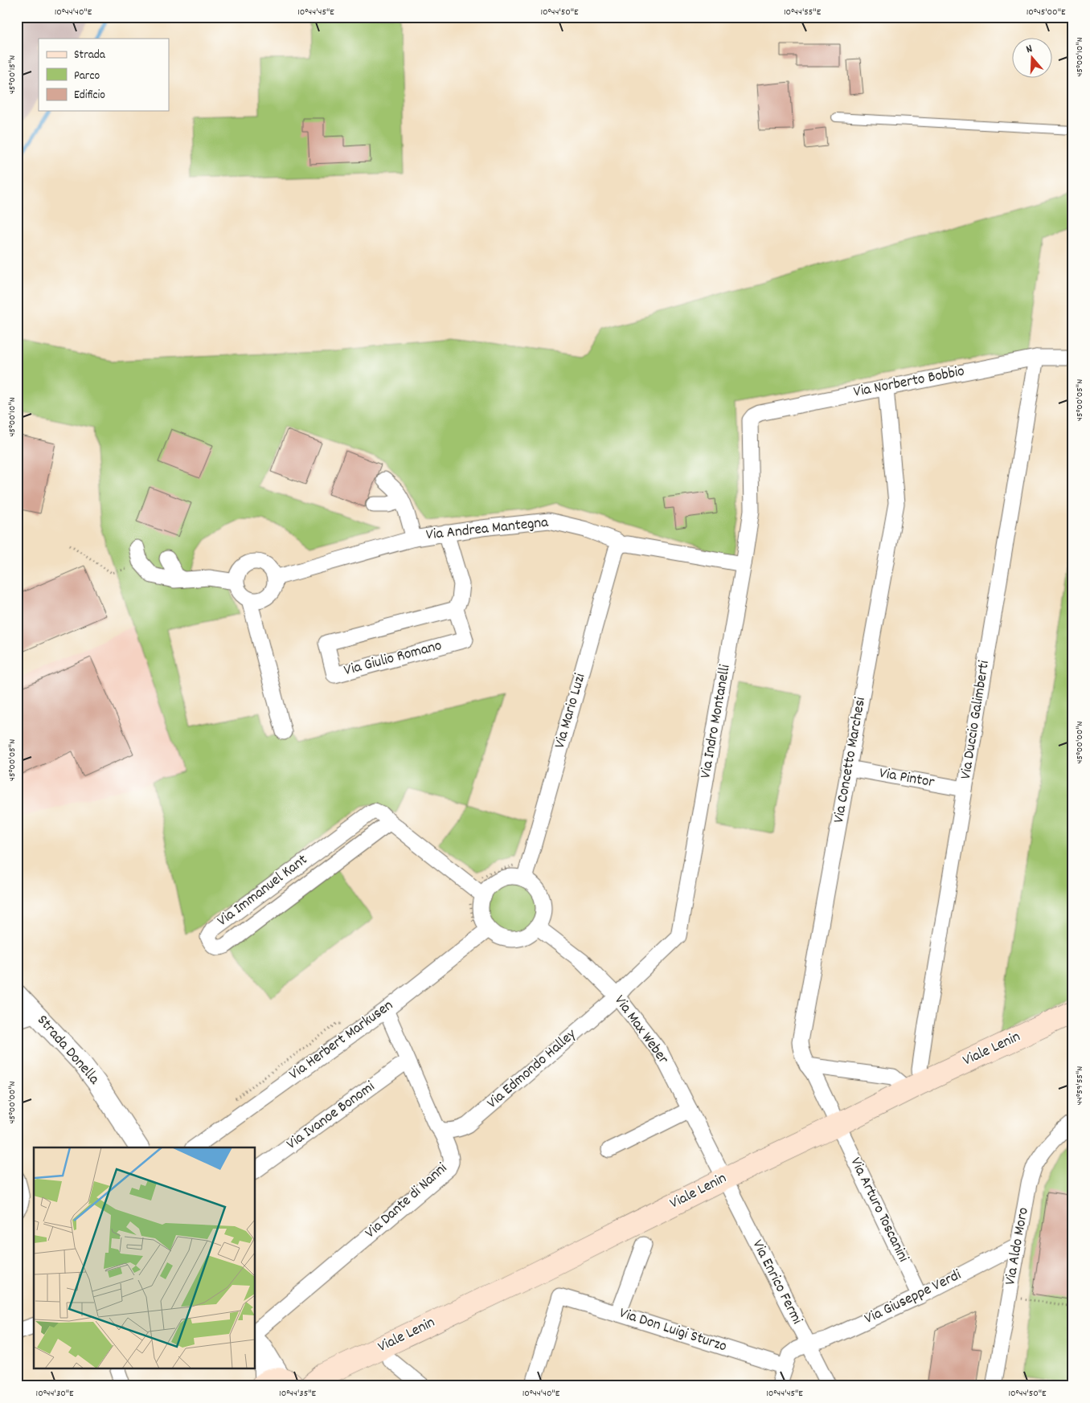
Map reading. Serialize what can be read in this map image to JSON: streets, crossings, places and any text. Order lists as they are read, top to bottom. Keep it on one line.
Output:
{"streets":{"main road":["Viale Lenin"],"street":["Via Norberto Bobbio","Via Andrea Mantegna","Via Giulio Romano","Via Mario Luzi","Via Duccio Galimberti","Via Indro Montanelli","Via Concetto Marchesi","Via Pintor","Via Immanuel Kant","Via Max Weber","Via Herbert Markusen","Strada Donella","Via Edmondo Halley","Via Ivanoe Bonomi","Via Dante di Nanni","Via Arturo Toscanini","Via Aldo Moro","Via Enrico Fermi","Via Giuseppe Verdi","Via Don Luigi Sturzo"]},"crossings":[["Via Norberto Bobbio","Via Duccio Galimberti"],["Via Norberto Bobbio","Via Indro Montanelli"],["Via Norberto Bobbio","Via Concetto Marchesi"],["Via Andrea Mantegna","Via Mario Luzi"],["Via Andrea Mantegna","Via Indro Montanelli"],["Via Mario Luzi","Via Immanuel Kant"],["Via Mario Luzi","Via Max Weber"],["Via Mario Luzi","Via Herbert Markusen"],["Via Duccio Galimberti","Via Pintor"],["Via Duccio Galimberti","Viale Lenin"],["Via Indro Montanelli","Via Max Weber"],["Via Indro Montanelli","Via Edmondo Halley"],["Via Concetto Marchesi","Via Pintor"],["Via Concetto Marchesi","Viale Lenin"],["Via Concetto Marchesi","Via Arturo Toscanini"],["Via Immanuel Kant","Via Max Weber"],["Via Immanuel Kant","Via Herbert Markusen"],["Via Max Weber","Via Herbert Markusen"],["Via Max Weber","Viale Lenin"],["Via Max Weber","Via Edmondo Halley"],["Via Max Weber","Via Enrico Fermi"],["Via Herbert Markusen","Via Dante di Nanni"],["Viale Lenin","Via Arturo Toscanini"],["Viale Lenin","Via Enrico Fermi"],["Via Edmondo Halley","Via Dante di Nanni"],["Via Ivanoe Bonomi","Via Dante di Nanni"],["Via Arturo Toscanini","Via Giuseppe Verdi"],["Via Aldo Moro","Via Giuseppe Verdi"],["Via Enrico Fermi","Via Giuseppe Verdi"],["Via Giuseppe Verdi","Via Don Luigi Sturzo"]],"legend":["Strada","Parco","Edificio"],"north":"top","coordinates":["10°44'40\"E","10°44'45\"E","10°44'50\"E","10°44'55\"E","10°45'00\"E","45°00'10\"N","45°00'15\"N","45°00'05\"N","45°00'00\"N","44°59'55\"N","10°44'30\"E","10°44'35\"E"]}
